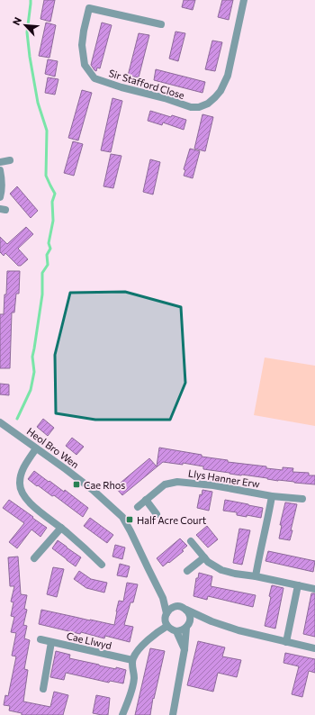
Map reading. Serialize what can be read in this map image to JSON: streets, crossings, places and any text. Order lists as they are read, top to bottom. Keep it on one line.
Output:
{"streets":{"street":["Sir Stafford Close","Heol Bro Wen","Llys Hanner Erw","Cae Llwyd"]},"places":{"transit":["Cae Rhos","Half Acre Court"]},"north":"top left"}
